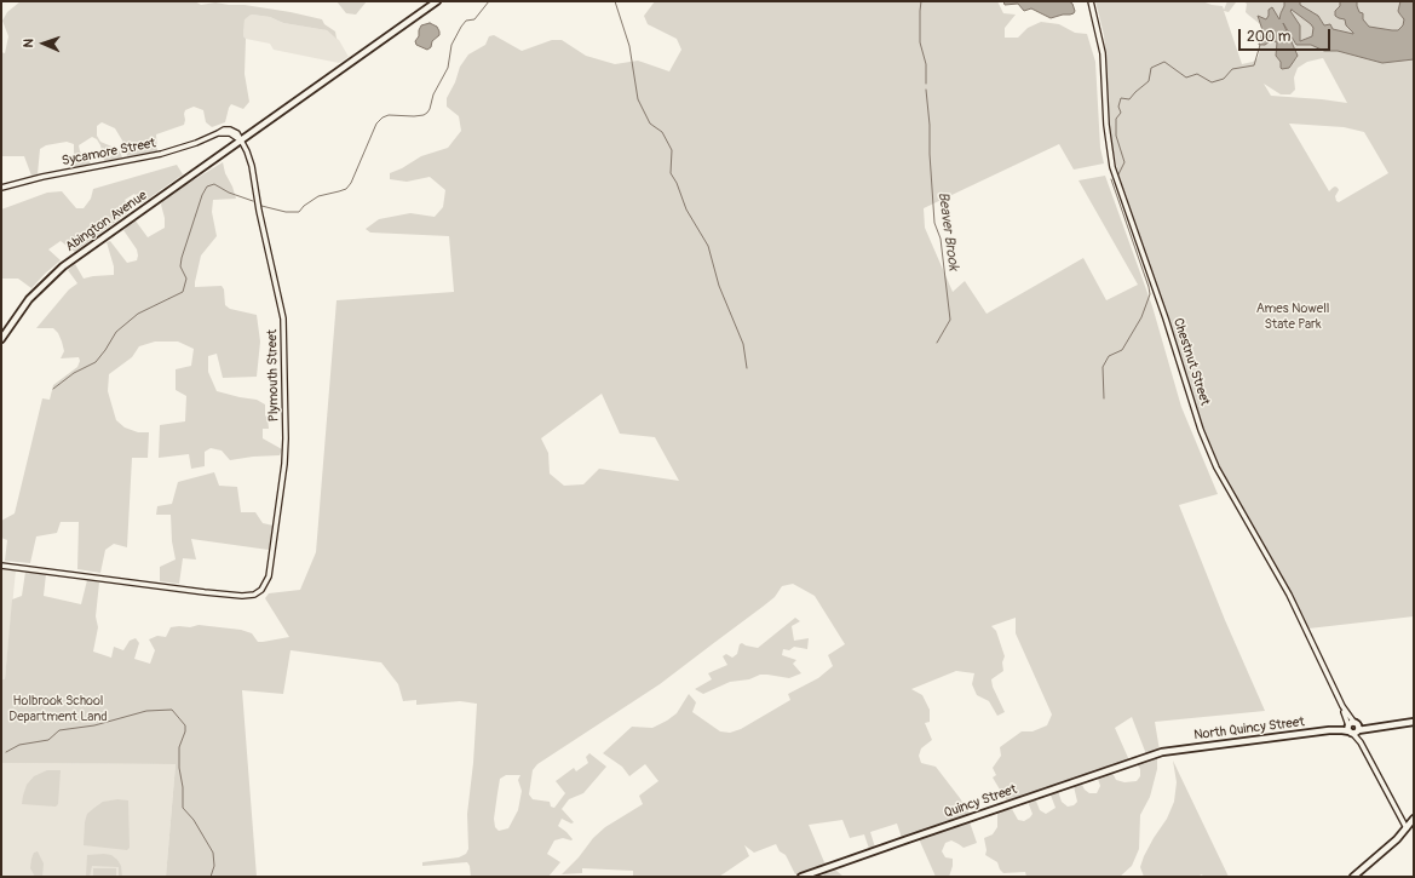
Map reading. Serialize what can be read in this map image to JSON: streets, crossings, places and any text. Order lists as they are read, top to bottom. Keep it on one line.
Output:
{"streets":{"main road":["Abington Avenue","North Quincy Street","Quincy Street"],"street":["Sycamore Street","Chestnut Street","Plymouth Street"]},"crossings":[["Sycamore Street","Abington Avenue"],["Sycamore Street","Plymouth Street"],["Abington Avenue","Plymouth Street"],["Chestnut Street","North Quincy Street"],["North Quincy Street","Quincy Street"]],"water":["Beaver Brook"],"parks":["Ames Nowell State Park","Holbrook School Department Land"],"scale_bar":"200 m","north":"left"}
